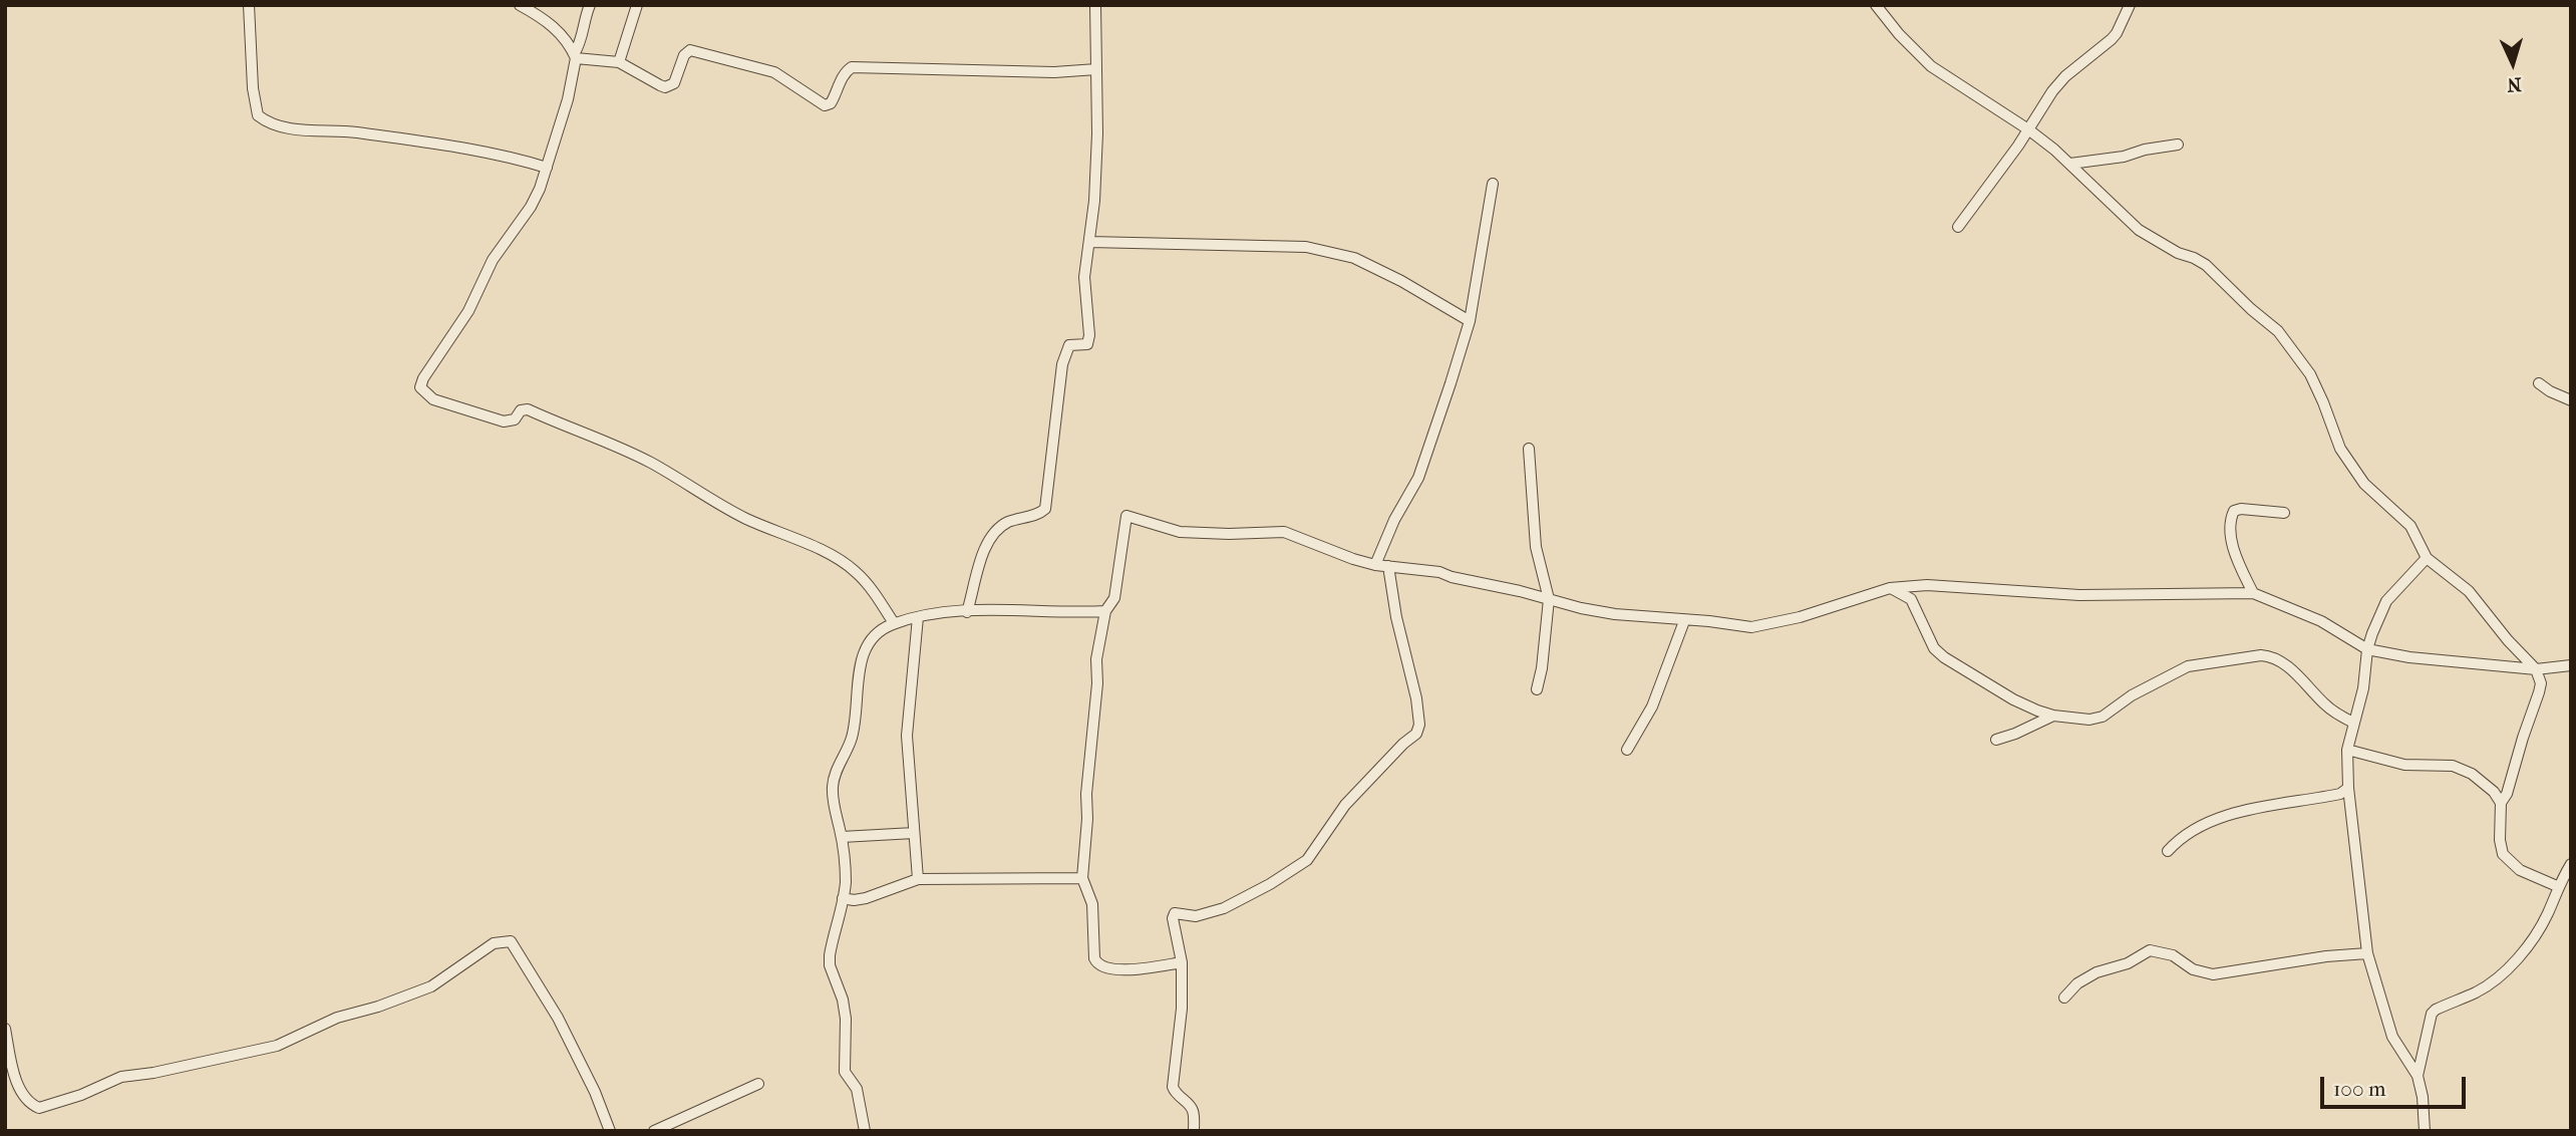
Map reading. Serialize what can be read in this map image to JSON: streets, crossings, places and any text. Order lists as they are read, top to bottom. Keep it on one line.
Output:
{"scale_bar":"100 m","north":"bottom"}
